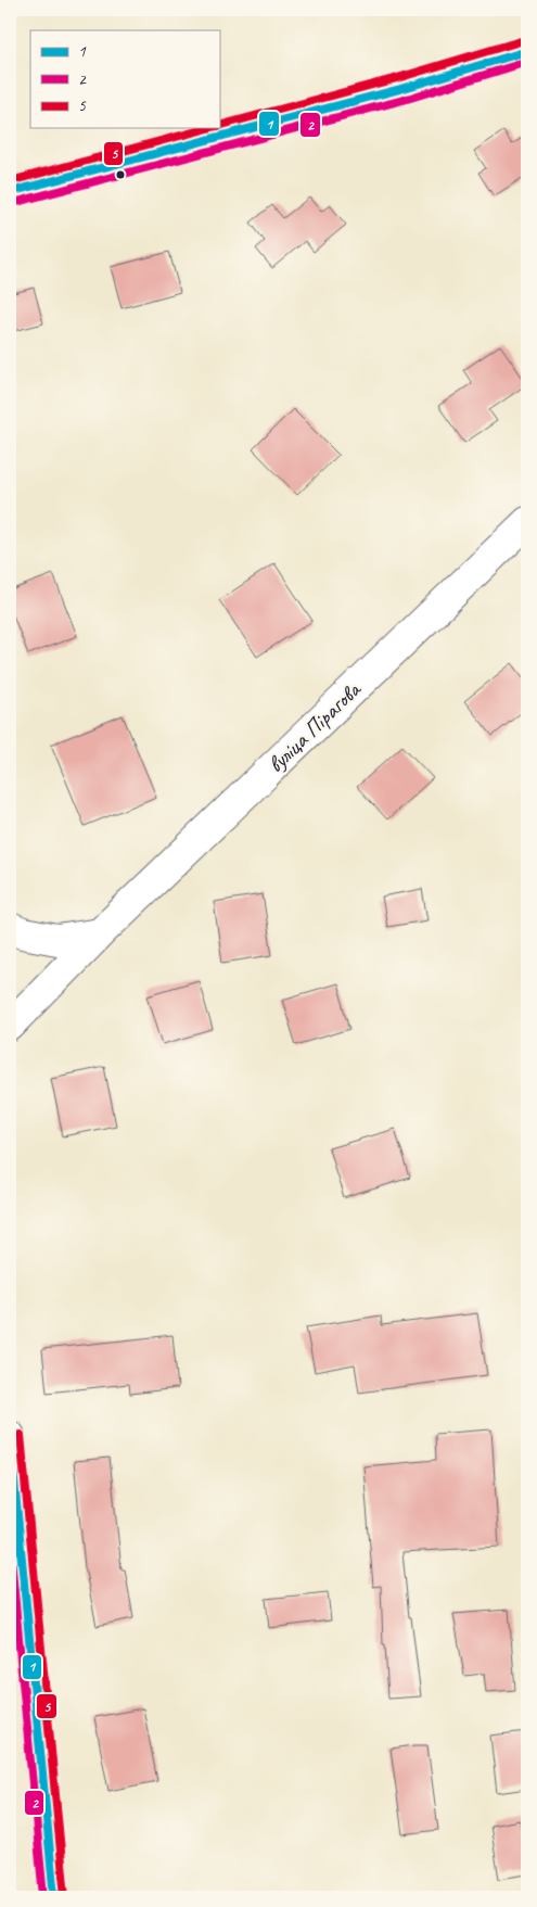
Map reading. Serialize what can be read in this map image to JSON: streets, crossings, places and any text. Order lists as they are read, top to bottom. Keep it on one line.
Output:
{"streets":{"street":["вуліца Пірагова"]},"lines":["transit line 5","transit line 1","transit line 2"],"legend":["1","2","5"]}
